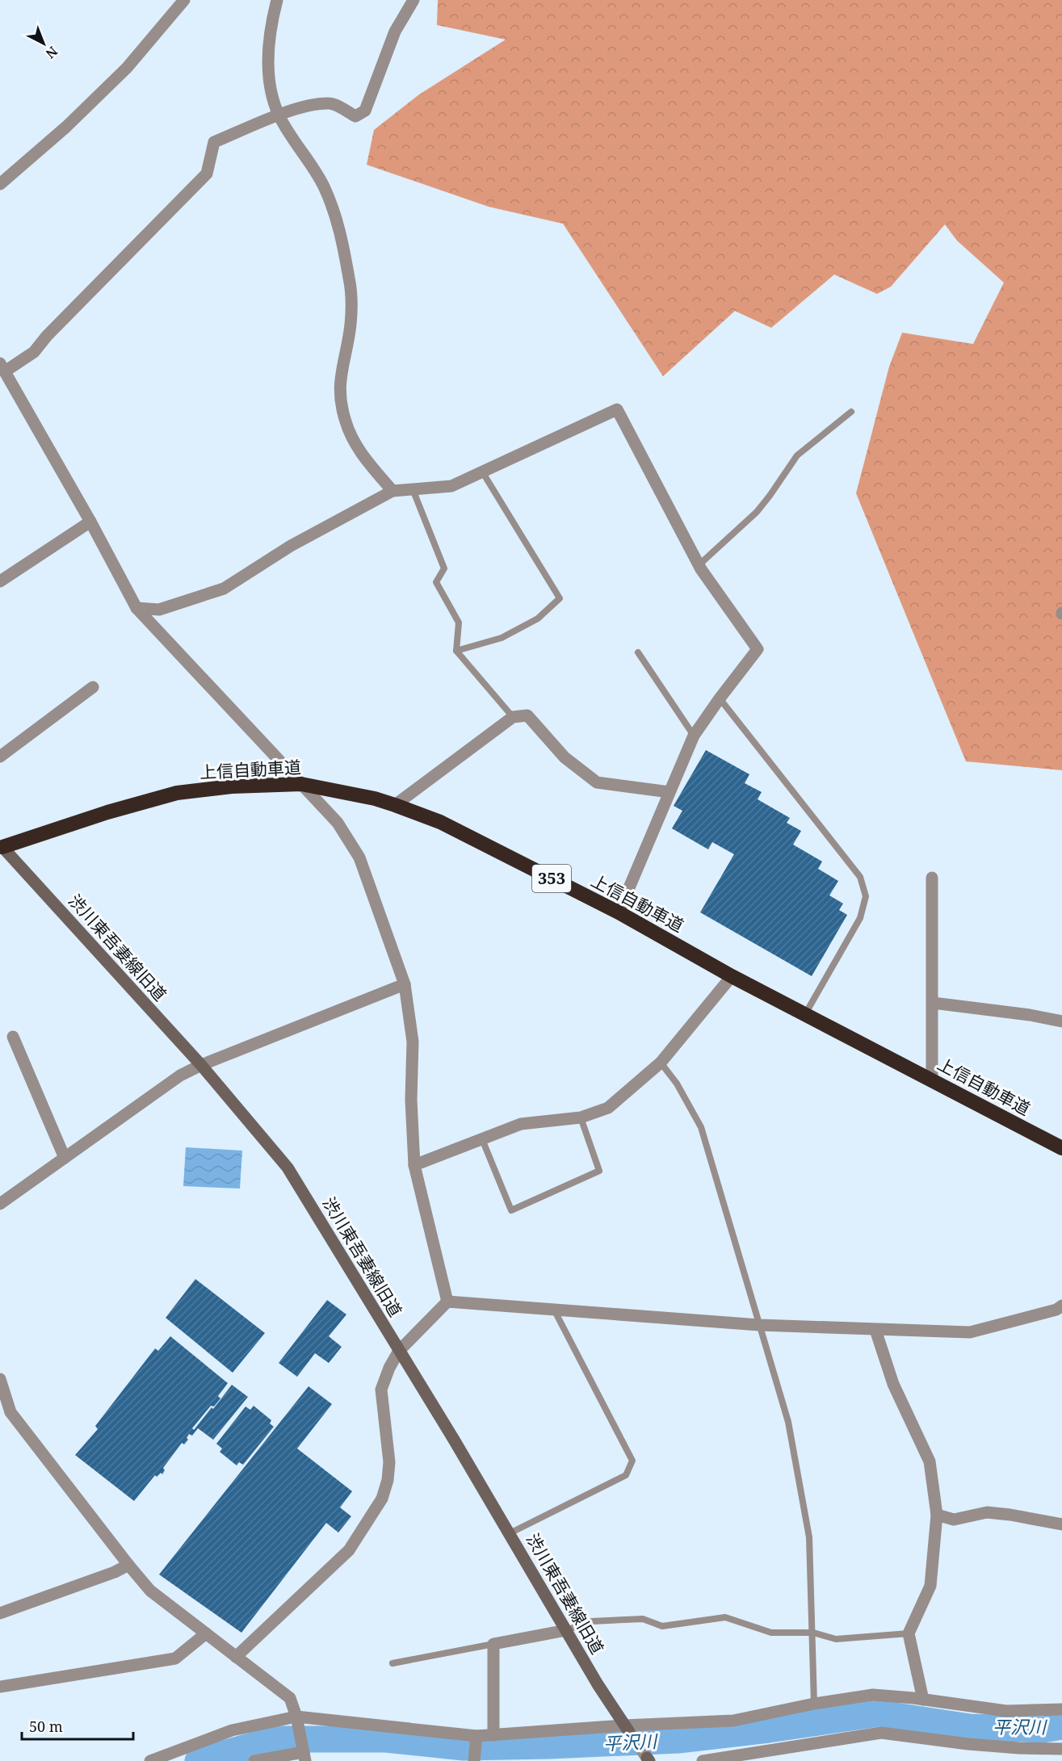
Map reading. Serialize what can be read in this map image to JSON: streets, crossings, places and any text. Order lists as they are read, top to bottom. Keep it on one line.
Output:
{"streets":{"highway":["上信自動車道","353"],"street":["渋川東吾妻線旧道"]},"crossings":[["上信自動車道","渋川東吾妻線旧道"]],"water":["平沢川"],"scale_bar":"50 m","north":"bottom right"}
